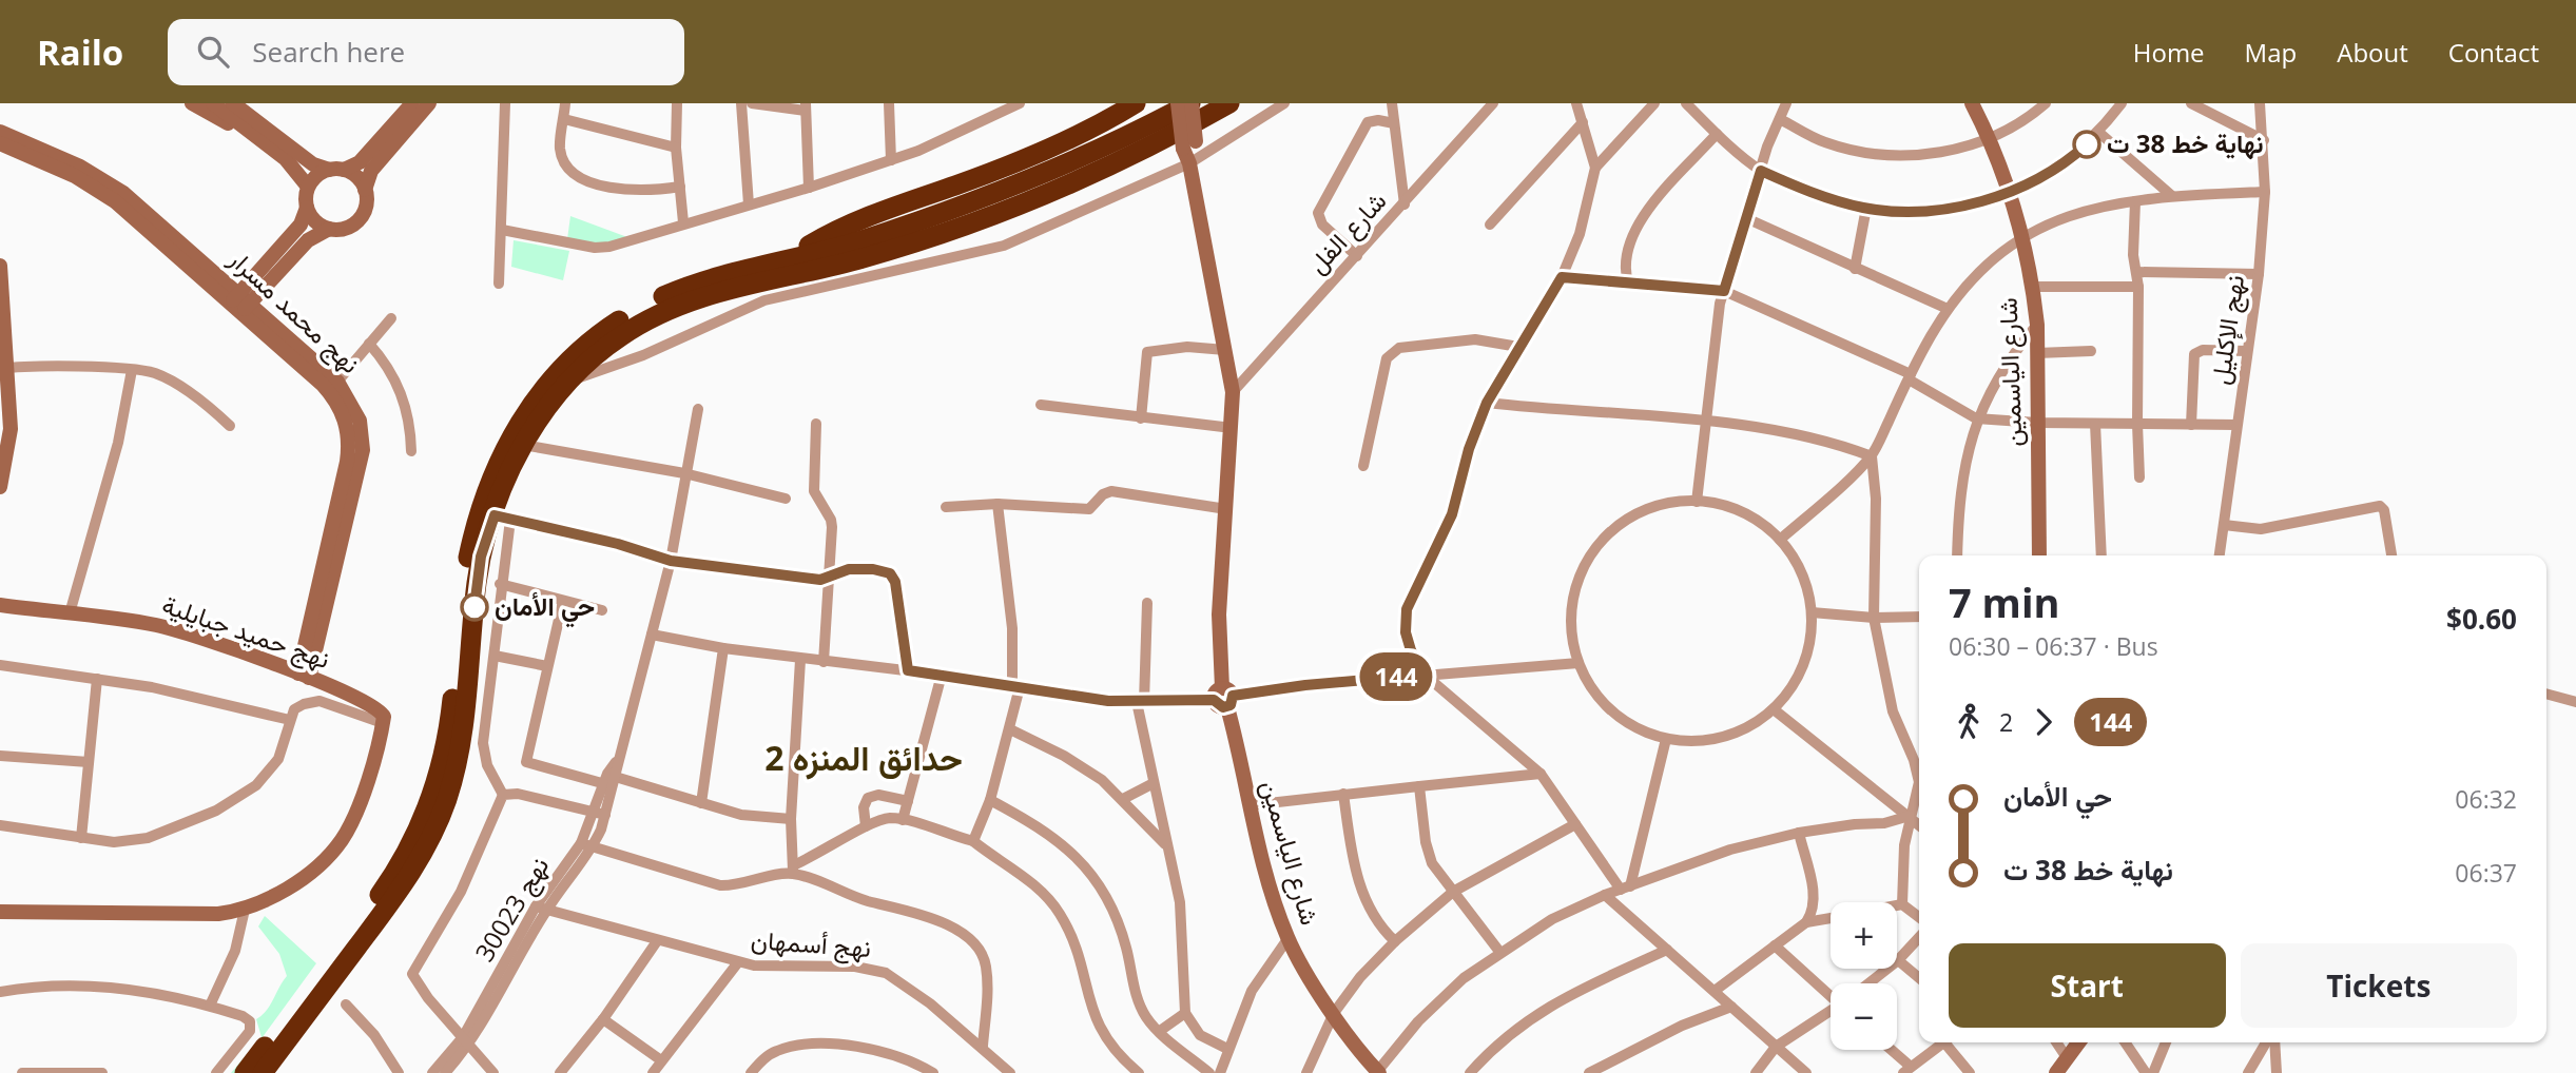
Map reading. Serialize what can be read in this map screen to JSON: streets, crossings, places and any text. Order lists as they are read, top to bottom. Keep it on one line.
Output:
{"streets":{"street":["شارع الفل","نهج محمد مسرار","نهج الإكليل","شارع الياسمين","نهج حميد جبايلية","نهج 30023","نهج أسمهان"]},"crossings":[["شارع الفل","شارع الياسمين"],["نهج محمد مسرار","نهج حميد جبايلية"],["نهج 30023","نهج أسمهان"]],"districts":["حدائق المنزه 2"],"places":["نهاية خط 38 ت","حي الأمان"],"lines":["bus line 144"],"page":{"header":"Railo","search":"Search here","nav":["Home","Map","About","Contact"],"on_map":"144","heading":["7 min","06:30 – 06:37 · Bus","$0.60"],"legs":["2","144"],"list":[{"name":"حي الأمان","value":"06:32"},{"name":"نهاية خط 38 ت","value":"06:37"}],"map_buttons":["+","−"],"buttons":["Start","Tickets"]}}
